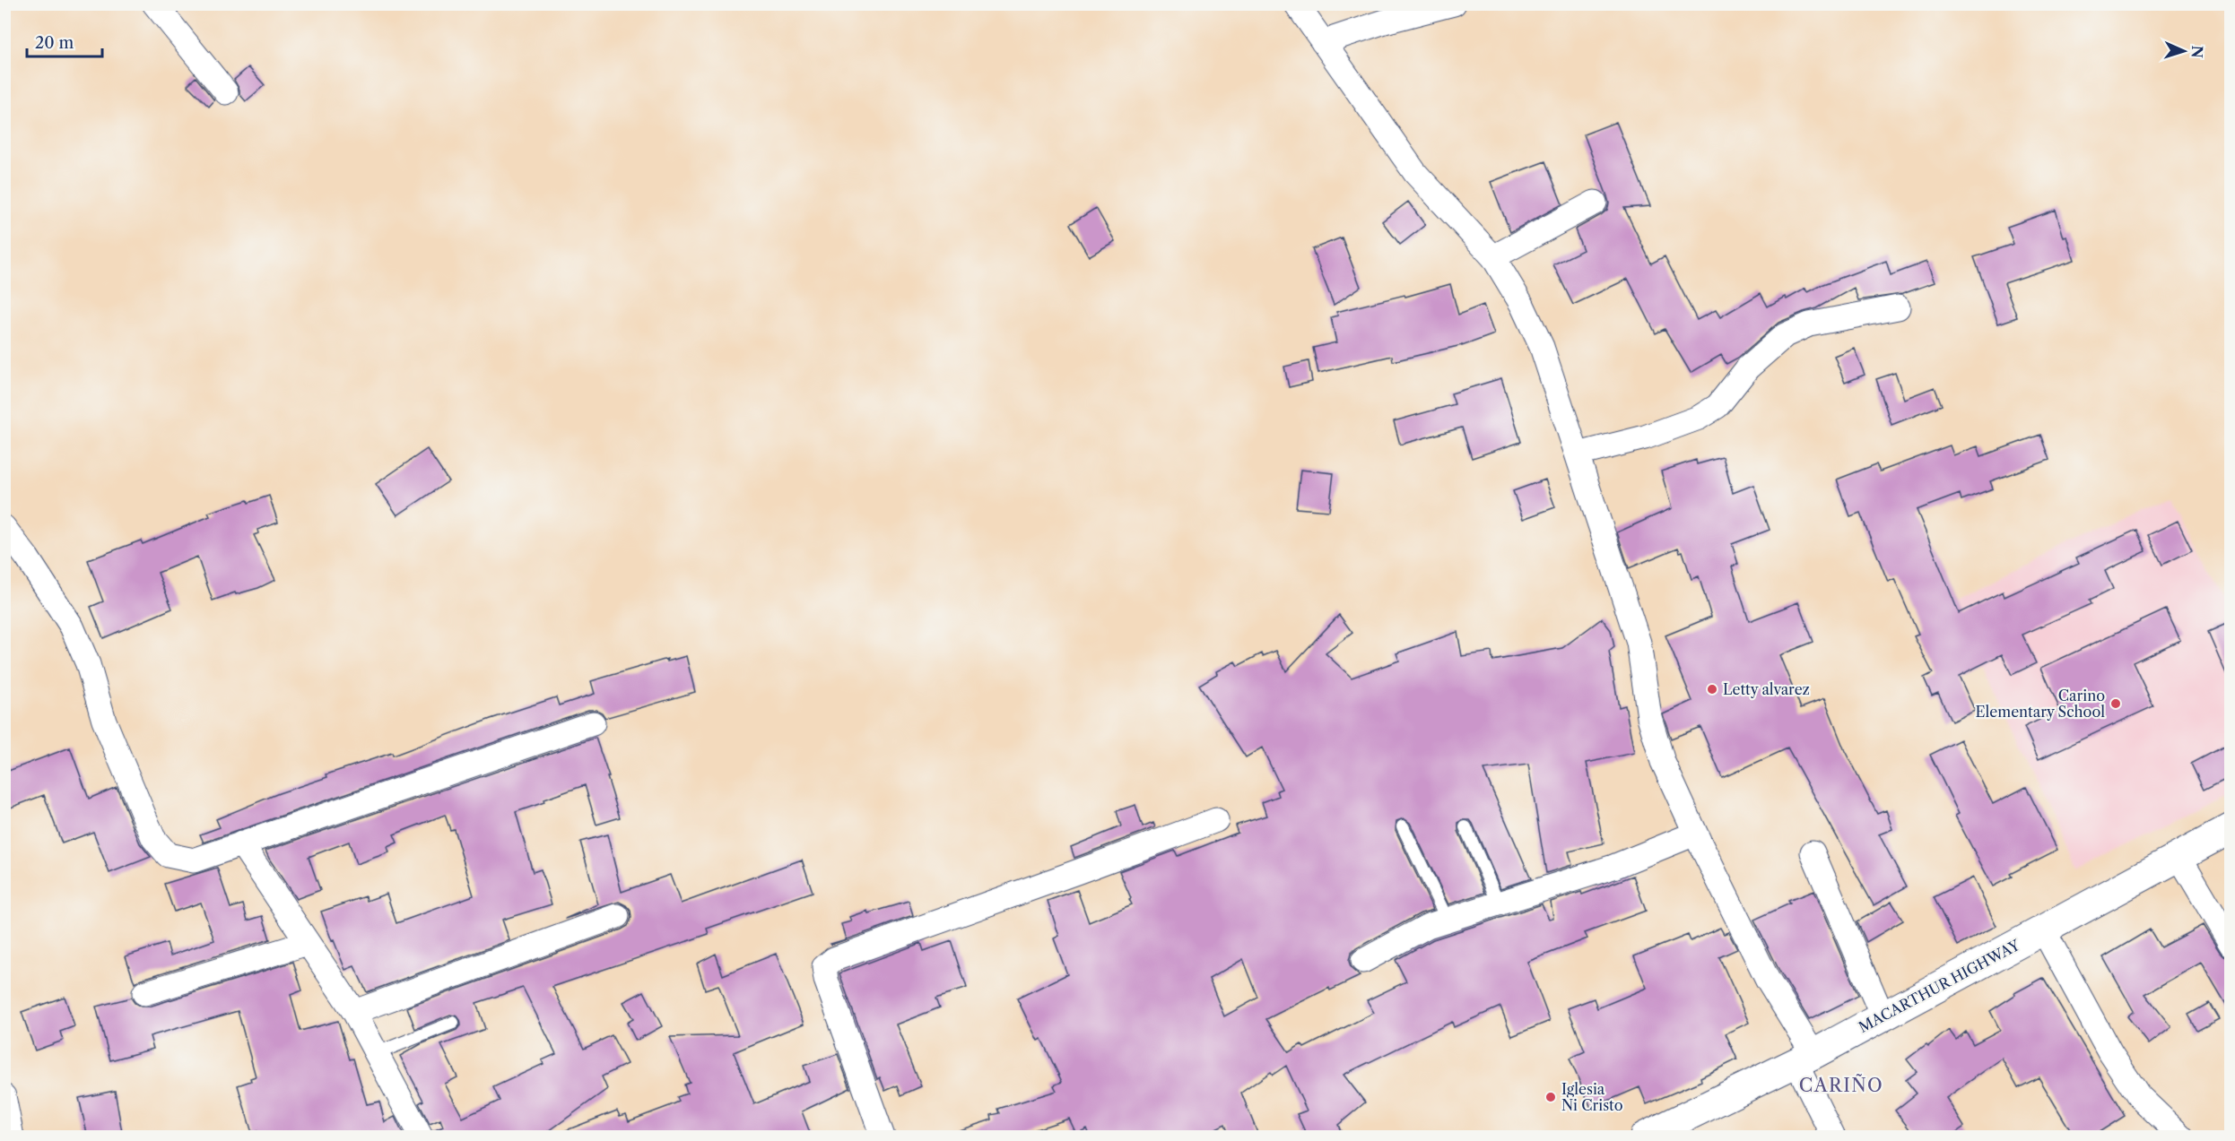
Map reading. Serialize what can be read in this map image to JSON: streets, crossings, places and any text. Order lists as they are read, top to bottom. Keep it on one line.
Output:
{"streets":{"highway":["MACARTHUR HIGHWAY"]},"districts":["CARIÑO"],"places":["Letty alvarez","Carino Elementary School","Iglesia Ni Cristo"],"scale_bar":"20 m","north":"right"}
